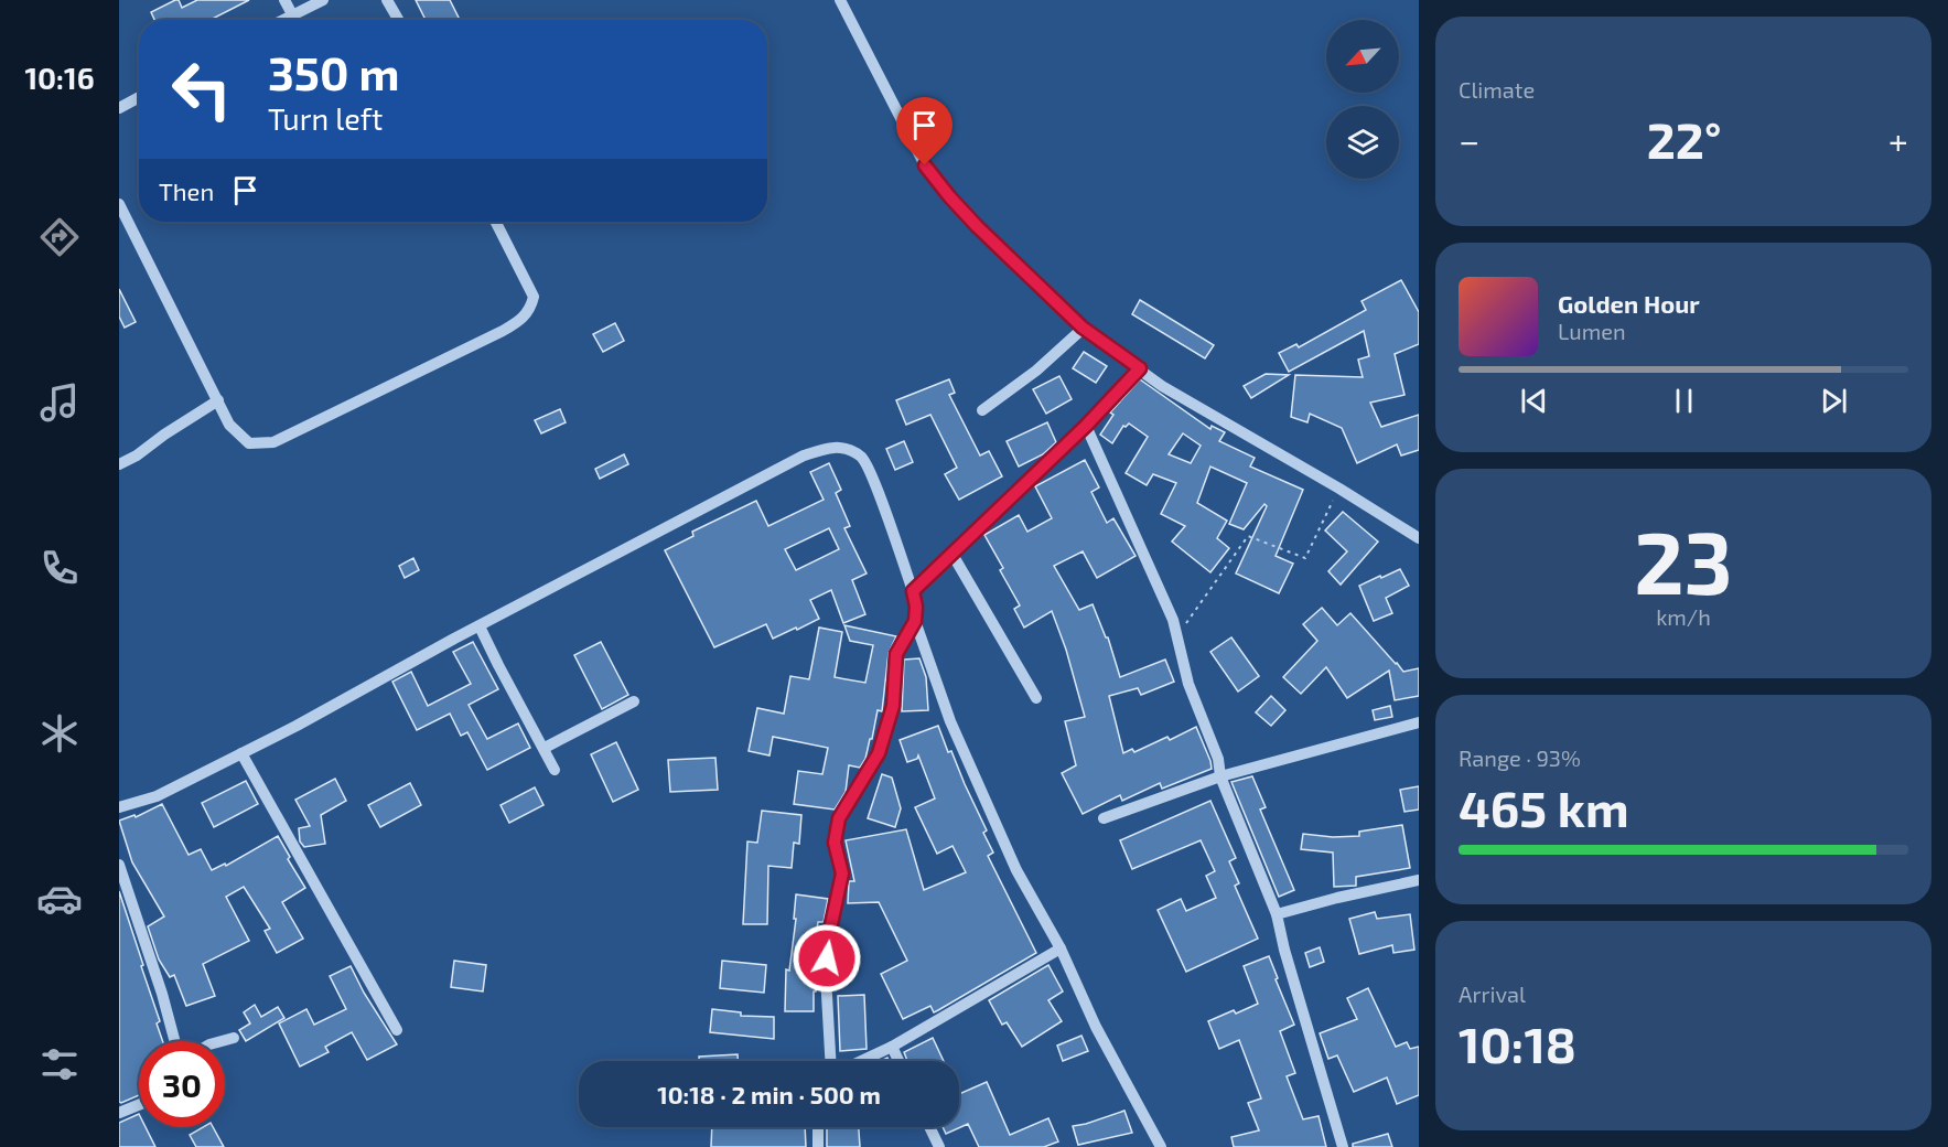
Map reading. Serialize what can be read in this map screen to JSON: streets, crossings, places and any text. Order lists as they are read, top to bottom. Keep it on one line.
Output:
{"north":"bottom left","page":{"tabs":"10:16","tile":["Climate",["23","km/h"],["Range · 93%","465 km"],["Arrival","10:18"]],"turn":["350 m","Turn left"],"heat":["−","22°","+"],"then":"Then","song":["Golden Hour","Lumen"],"limit":"30","trip":"10:18 · 2 min · 500 m"}}
